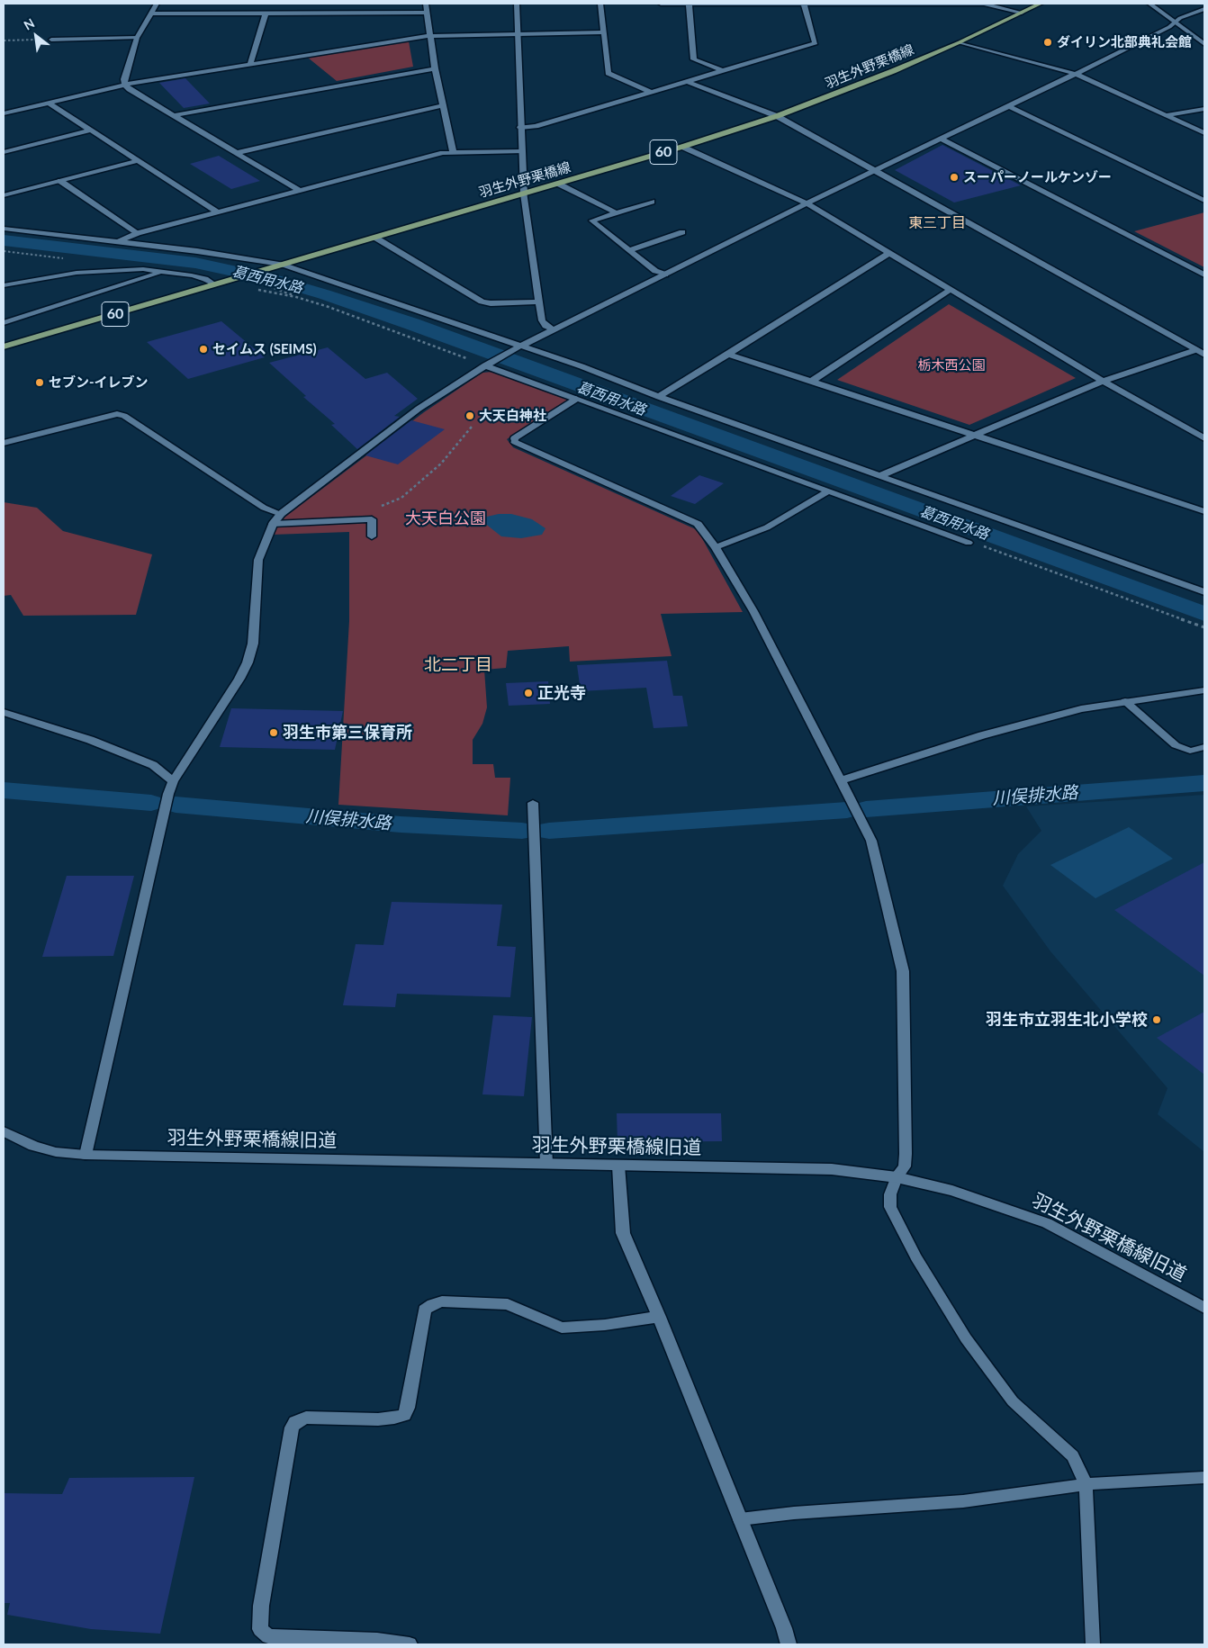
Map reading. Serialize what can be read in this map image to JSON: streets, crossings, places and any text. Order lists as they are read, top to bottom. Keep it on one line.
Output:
{"streets":{"main road":["羽生外野栗橋線","60"],"street":["羽生外野栗橋線旧道"]},"districts":["東三丁目","北二丁目"],"water":["葛西用水路","川俣排水路"],"parks":["栃木西公園","大天白公園"],"places":["ダイリン北部典礼会館","スーパーノールケンゾー","セイムス (SEIMS)","セブン-イレブン","大天白神社","正光寺","羽生市第三保育所","羽生市立羽生北小学校"],"north":"top left"}
